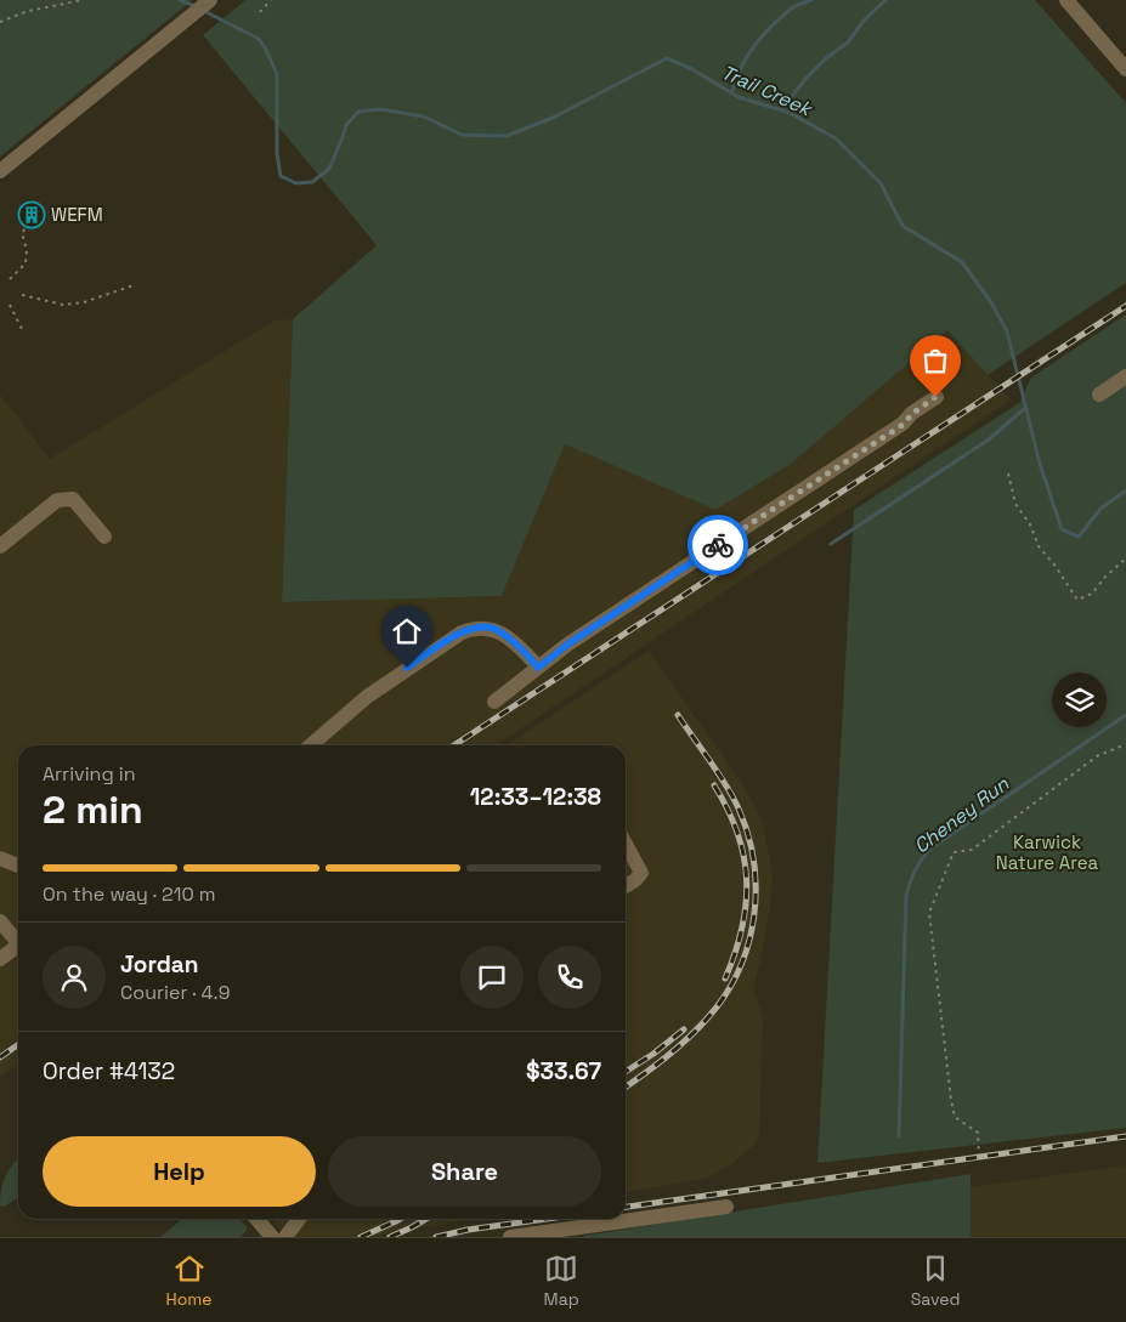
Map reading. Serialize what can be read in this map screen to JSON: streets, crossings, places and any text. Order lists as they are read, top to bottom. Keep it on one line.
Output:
{"water":["Trail Creek","Cheney Run"],"parks":["Karwick Nature Area"],"places":{"building":["WEFM"]},"page":{"heading":["2 min","Arriving in","12:33–12:38"],"panel":["Jordan","Courier · 4.9","Order #4132","$33.67"],"bar":"On the way · 210 m","buttons":["Help","Share"],"tabs":["Home","Map","Saved"]}}
